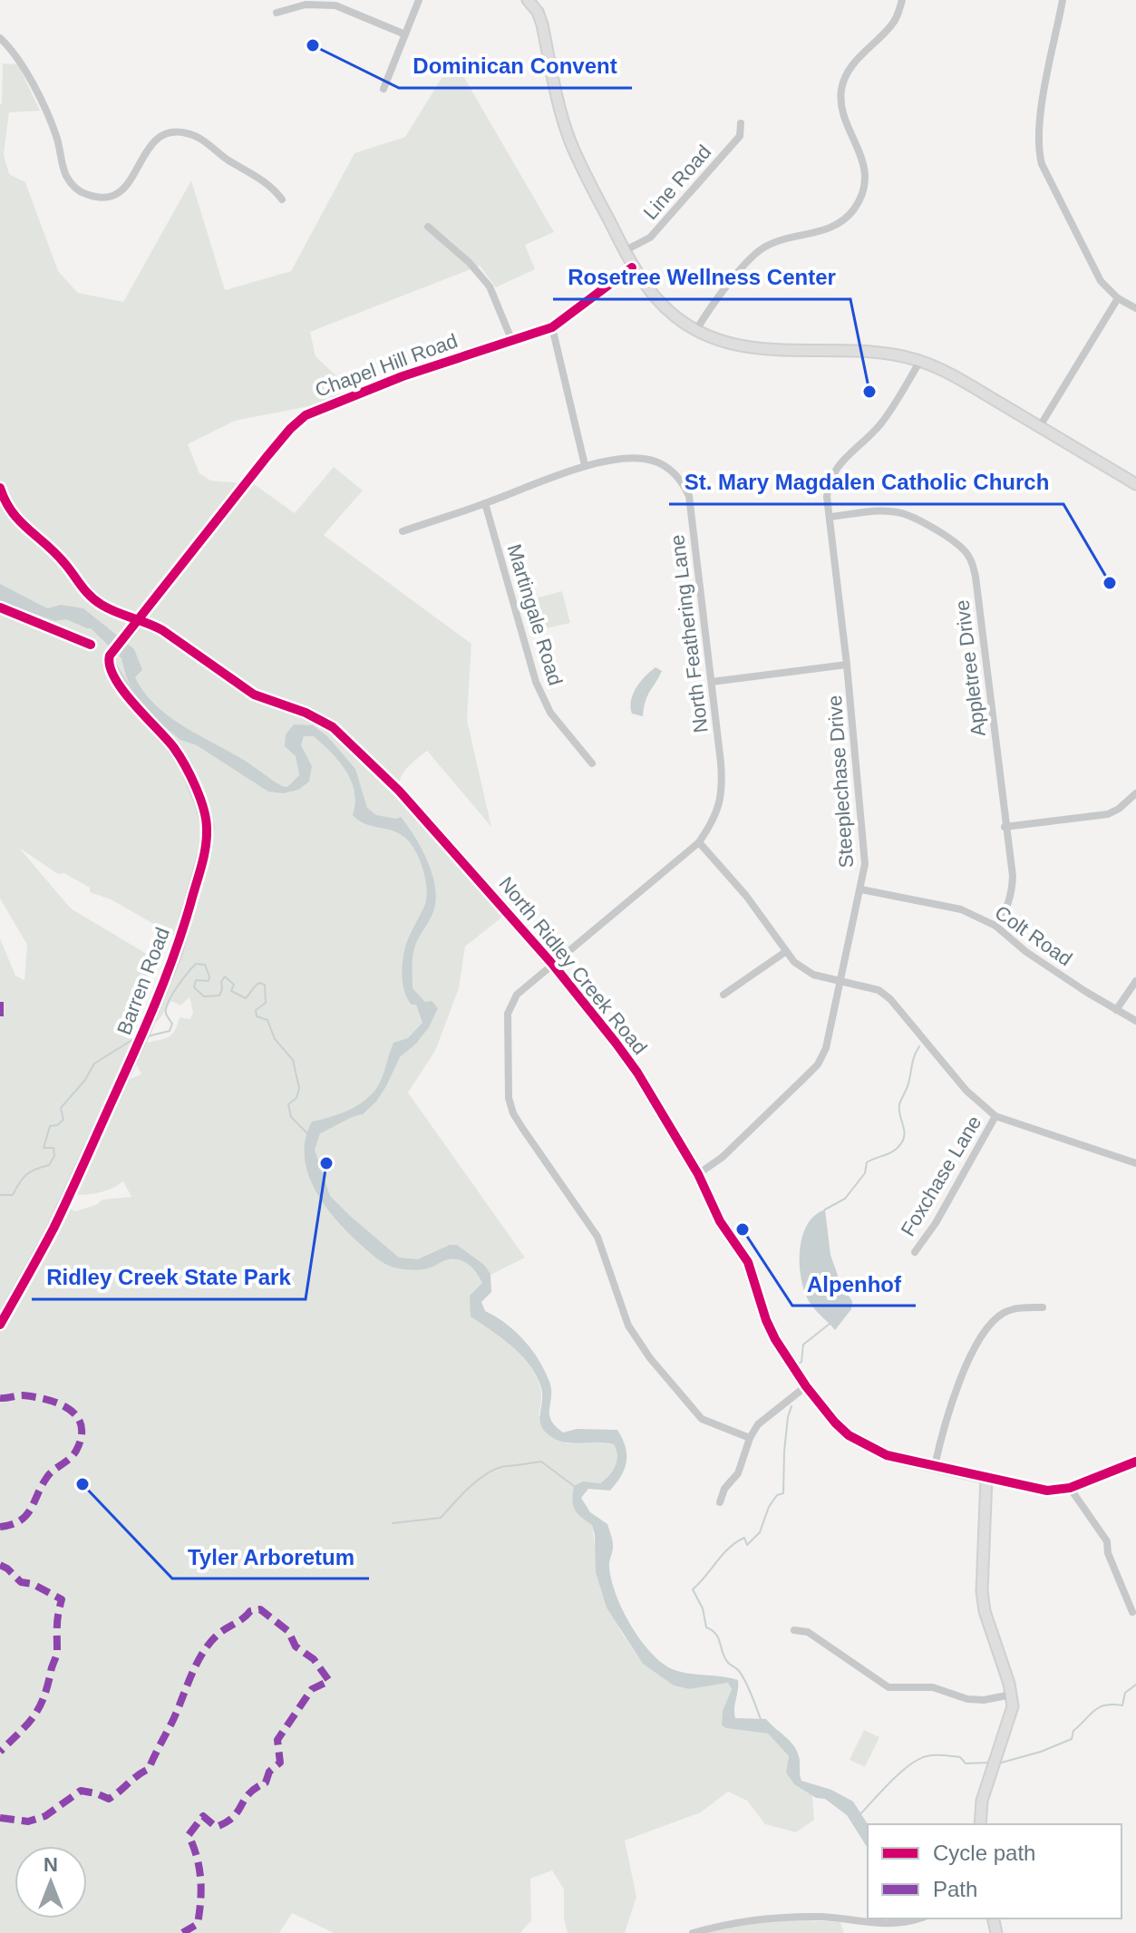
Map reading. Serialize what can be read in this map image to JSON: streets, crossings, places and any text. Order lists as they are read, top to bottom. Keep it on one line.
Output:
{"streets":{"street":["Line Road","Chapel Hill Road","Martingale Road","North Feathering Lane","Appletree Drive","Steeplechase Drive","Colt Road","North Ridley Creek Road","Barren Road","Foxchase Lane"]},"crossings":[["Chapel Hill Road","North Ridley Creek Road"],["Chapel Hill Road","Barren Road"],["Martingale Road","North Feathering Lane"],["North Feathering Lane","North Ridley Creek Road"],["Appletree Drive","Steeplechase Drive"],["Appletree Drive","Colt Road"],["Steeplechase Drive","Colt Road"],["Steeplechase Drive","North Ridley Creek Road"]],"places":["Dominican Convent","Rosetree Wellness Center","St. Mary Magdalen Catholic Church","Ridley Creek State Park","Alpenhof","Tyler Arboretum"],"legend":["Cycle path","Path"],"north":"top"}
